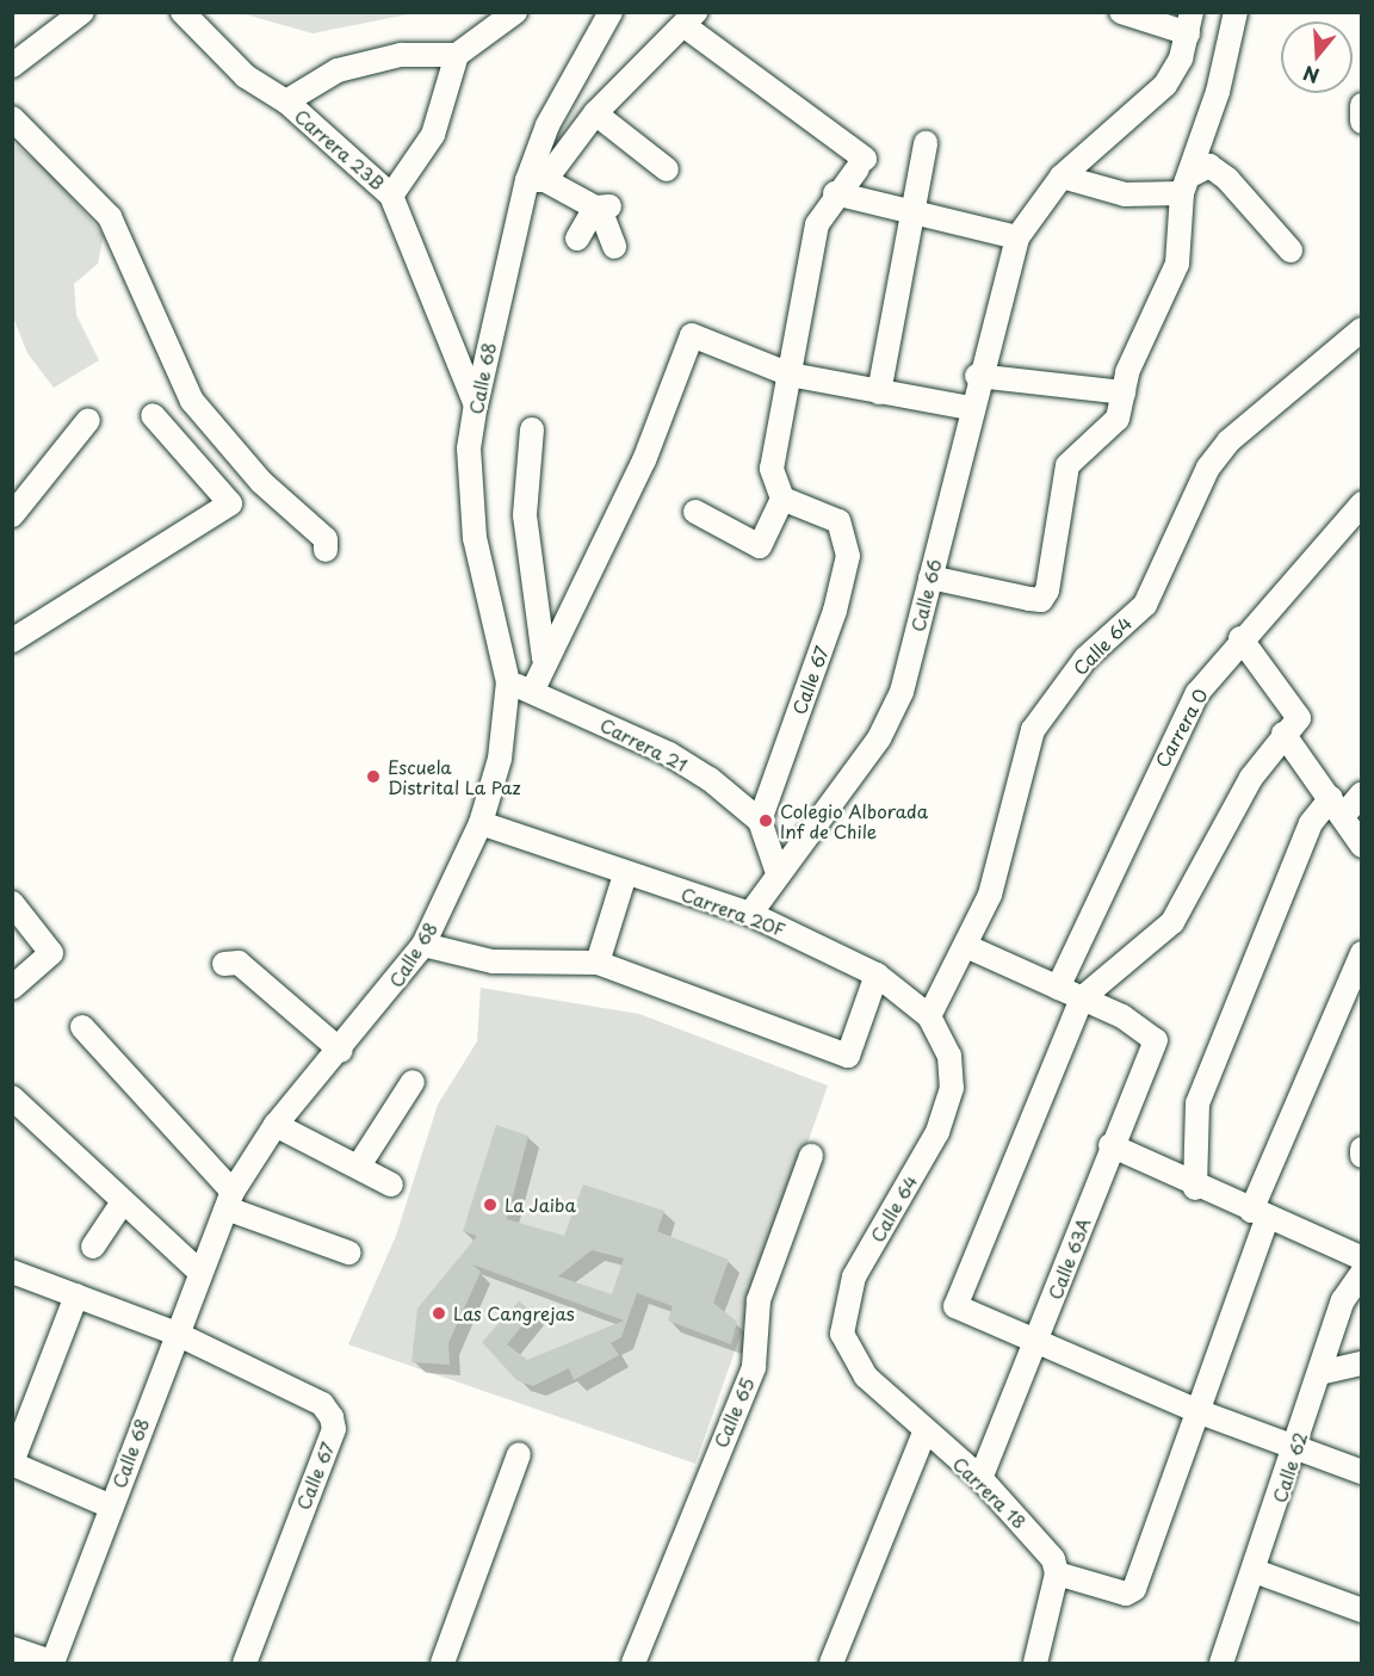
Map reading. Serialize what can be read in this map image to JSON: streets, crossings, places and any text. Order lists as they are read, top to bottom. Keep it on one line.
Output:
{"streets":{"street":["Carrera 23B","Calle 68","Calle 66","Calle 64","Calle 67","Carrera 0","Carrera 21","Carrera 20F","Calle 63A","Calle 65","Calle 62","Carrera 18"]},"crossings":[["Carrera 23B","Calle 68"],["Calle 68","Calle 67"],["Calle 68","Carrera 21"],["Calle 68","Carrera 20F"],["Calle 66","Carrera 20F"],["Calle 64","Carrera 20F"],["Calle 64","Carrera 18"],["Calle 67","Carrera 21"],["Calle 63A","Carrera 18"]],"places":["Escuela Distrital La Paz","Colegio Alborada Inf de Chile","La Jaiba","Las Cangrejas"],"north":"bottom"}
